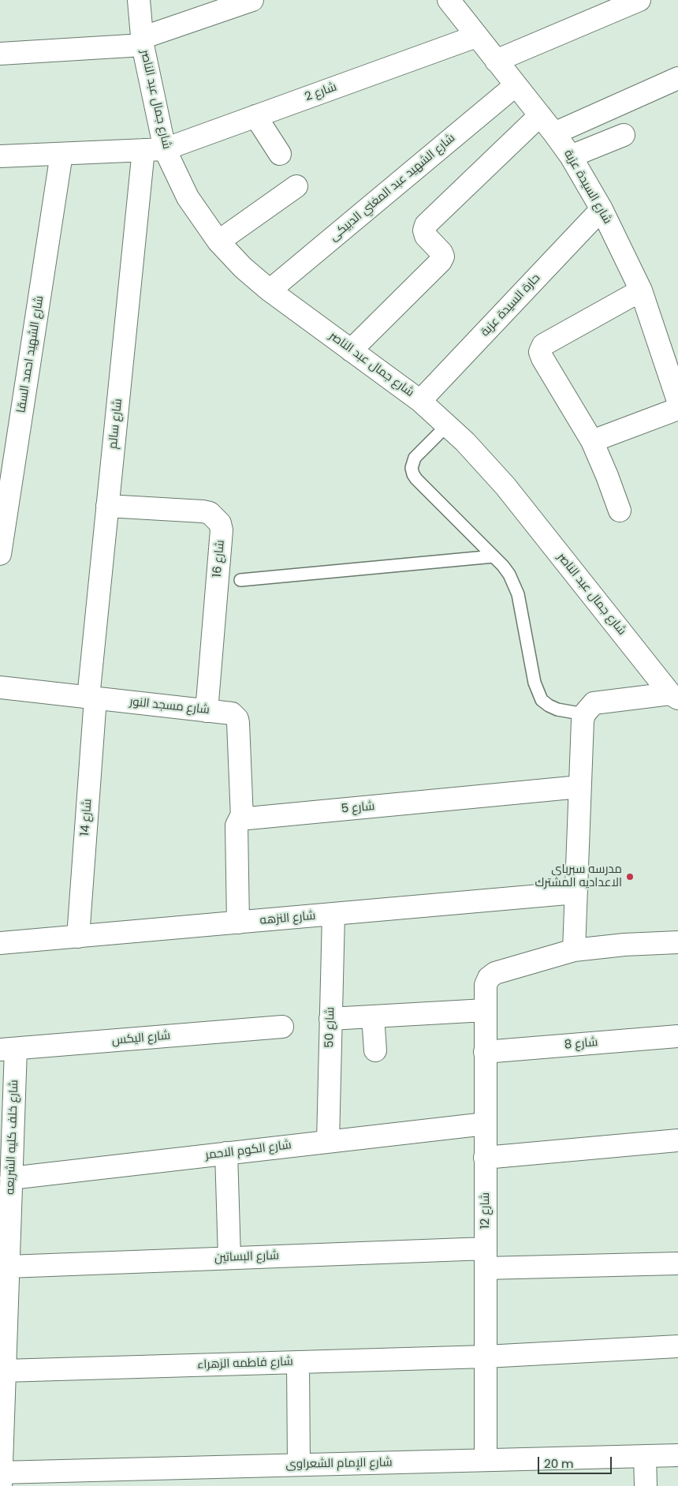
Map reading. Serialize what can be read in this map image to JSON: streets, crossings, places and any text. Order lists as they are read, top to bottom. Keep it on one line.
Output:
{"streets":{"street":["شارع 2","شارع جمال عبد الناصر","شارع السيدة عزبة","شارع الشهيد عبد المغني الدبيكى","حارة السيدة عزبة","شارع الشهيد احمد السقا","شارع سالم","شارع 16","شارع مسجد النور","شارع 5","شارع 14","شارع النزهه","شارع 50","شارع اليكس","شارع 8","شارع خلف كليه الشريعه","شارع الكوم الاحمر","شارع 12","شارع البساتين","شارع فاطمه الزهراء","شارع الإمام الشعراوى"]},"crossings":[["شارع 2","شارع جمال عبد الناصر"],["شارع 2","شارع السيدة عزبة"],["شارع 2","شارع الشهيد احمد السقا"],["شارع 2","شارع سالم"],["شارع جمال عبد الناصر","شارع الشهيد عبد المغني الدبيكى"],["شارع جمال عبد الناصر","حارة السيدة عزبة"],["شارع السيدة عزبة","شارع الشهيد عبد المغني الدبيكى"],["شارع السيدة عزبة","حارة السيدة عزبة"],["شارع سالم","شارع 16"],["شارع سالم","شارع مسجد النور"],["شارع سالم","شارع 14"],["شارع 16","شارع مسجد النور"],["شارع مسجد النور","شارع 5"],["شارع مسجد النور","شارع 14"],["شارع 14","شارع النزهه"],["شارع النزهه","شارع 50"],["شارع 50","شارع الكوم الاحمر"],["شارع اليكس","شارع خلف كليه الشريعه"],["شارع 8","شارع 12"],["شارع خلف كليه الشريعه","شارع الكوم الاحمر"],["شارع خلف كليه الشريعه","شارع البساتين"],["شارع خلف كليه الشريعه","شارع فاطمه الزهراء"],["شارع خلف كليه الشريعه","شارع الإمام الشعراوى"],["شارع الكوم الاحمر","شارع 12"],["شارع 12","شارع البساتين"],["شارع 12","شارع فاطمه الزهراء"],["شارع 12","شارع الإمام الشعراوى"]],"places":["مدرسه سبرباي الاعداديه المشترك"],"scale_bar":"20 m"}
